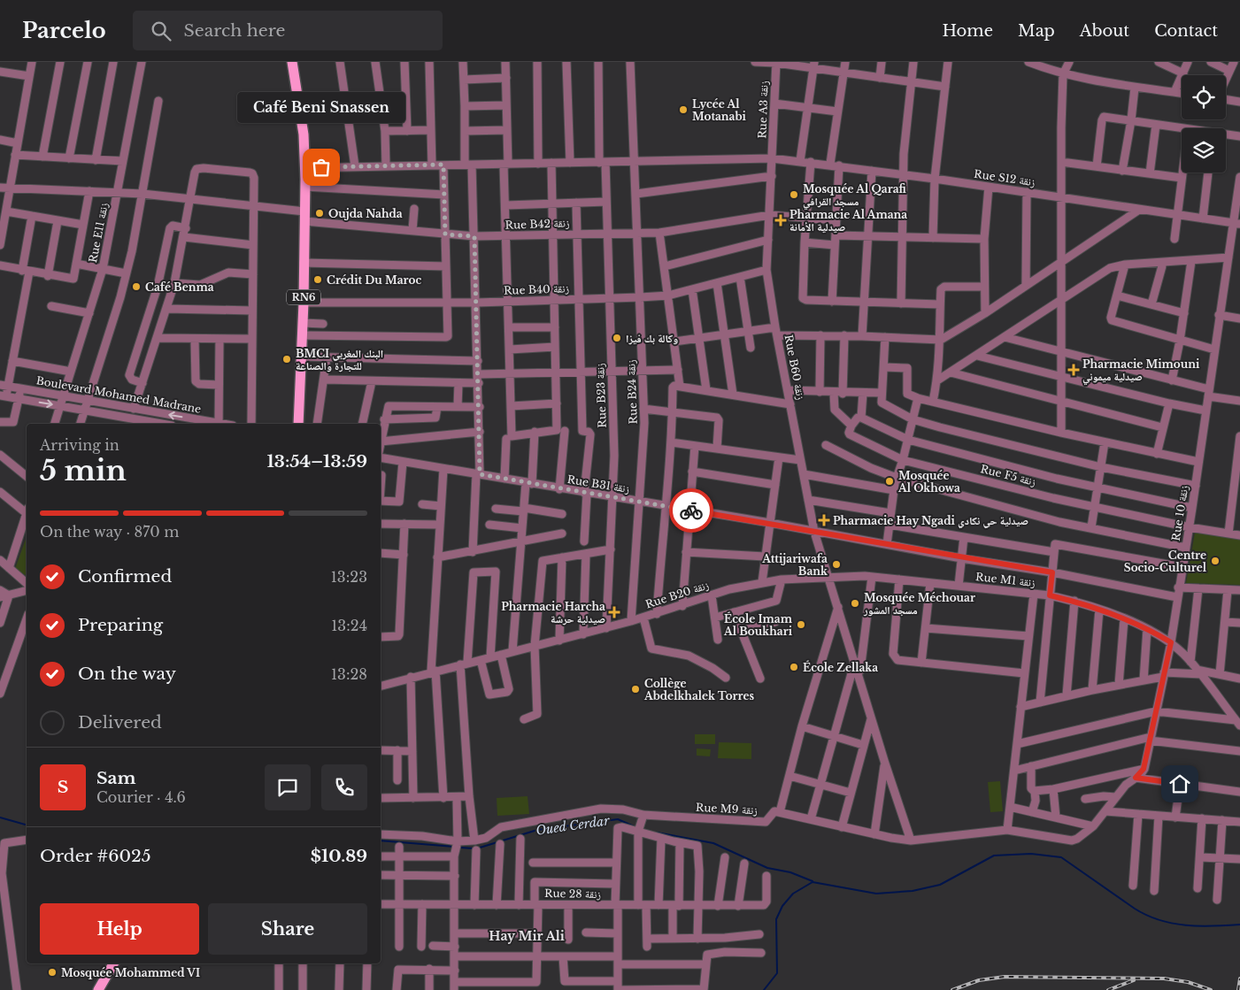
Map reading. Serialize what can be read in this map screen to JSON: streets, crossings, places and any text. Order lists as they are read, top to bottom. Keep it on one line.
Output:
{"streets":{"main road":["RN6"],"street":["Rue A3 زنقة","Rue S12 زنقة","Rue B42 زنقة","Rue E11 زنقة","Rue B40 زنقة","Rue B60 زنقة","Rue B24 زنقة","Boulevard Mohamed Madrane","Rue B23 زنقة","Rue F5 زنقة","Rue B31 زنقة","Rue 10 زنقة","Rue M1 زنقة","Rue B20 زنقة","Rue M9 زنقة","Rue 28 زنقة"]},"crossings":[["Rue A3 زنقة","Rue S12 زنقة"],["Rue A3 زنقة","Rue B60 زنقة"],["Rue S12 زنقة","RN6"],["Rue S12 زنقة","Rue B60 زنقة"],["Rue S12 زنقة","Rue B24 زنقة"],["Rue S12 زنقة","Rue B23 زنقة"],["Rue S12 زنقة","Rue 10 زنقة"],["Rue B42 زنقة","Rue E11 زنقة"],["Rue B42 زنقة","RN6"],["Rue B42 زنقة","Rue B60 زنقة"],["Rue B42 زنقة","Rue B24 زنقة"],["Rue B42 زنقة","Rue B23 زنقة"],["Rue E11 زنقة","RN6"],["Rue E11 زنقة","Boulevard Mohamed Madrane"],["Rue B40 زنقة","RN6"],["Rue B40 زنقة","Rue B60 زنقة"],["Rue B40 زنقة","Rue B24 زنقة"],["Rue B40 زنقة","Rue B23 زنقة"],["Rue B60 زنقة","Rue B31 زنقة"],["Rue B60 زنقة","Rue M1 زنقة"],["Rue B60 زنقة","Rue B20 زنقة"],["Rue B24 زنقة","Rue B31 زنقة"],["Rue B24 زنقة","Rue B20 زنقة"],["Rue B23 زنقة","Rue B31 زنقة"],["Rue B23 زنقة","Rue B20 زنقة"],["Rue F5 زنقة","Rue 10 زنقة"],["Rue B31 زنقة","Rue 10 زنقة"],["Rue 10 زنقة","Rue M1 زنقة"],["Rue M1 زنقة","Rue B20 زنقة"]],"districts":["Hay Mir Ali"],"water":["Oued Cerdar"],"places":{"other":["Lycée Al Motanabi","Café Beni Snassen","Mosquée Al Qarafi مسجد القرافي","Oujda Nahda","Crédit Du Maroc","Café Benma","وكالة بك فيزا","BMCI البنك المغربي للتجارة والصناعة","Mosquée Al Okhowa","Centre Socio-Culturel","Attijariwafa Bank","Mosquée Méchouar مسجد المشور","École Imam Al Boukhari","École Zellaka","Collège Abdelkhalek Torres","Mosquée Mohammed VI"],"health":["Pharmacie Al Amana صيدلية الأمانة","Pharmacie Mimouni صيدلية ميموني","Pharmacie Hay Ngadi صيدلية حي نكادي","Pharmacie Harcha صيدلية حرشة"]},"page":{"header":"Parcelo","search":"Search here","nav":["Home","Map","About","Contact"],"bubble":"Café Beni Snassen","heading":["5 min","Arriving in","13:54–13:59"],"panel":["Sam","Courier · 4.6","Order #6025","$10.89"],"bar":"On the way · 870 m","list":[["Confirmed","13:23"],["Preparing","13:24"],["On the way","13:28"],"Delivered"],"round":"S","buttons":["Help","Share"]}}
